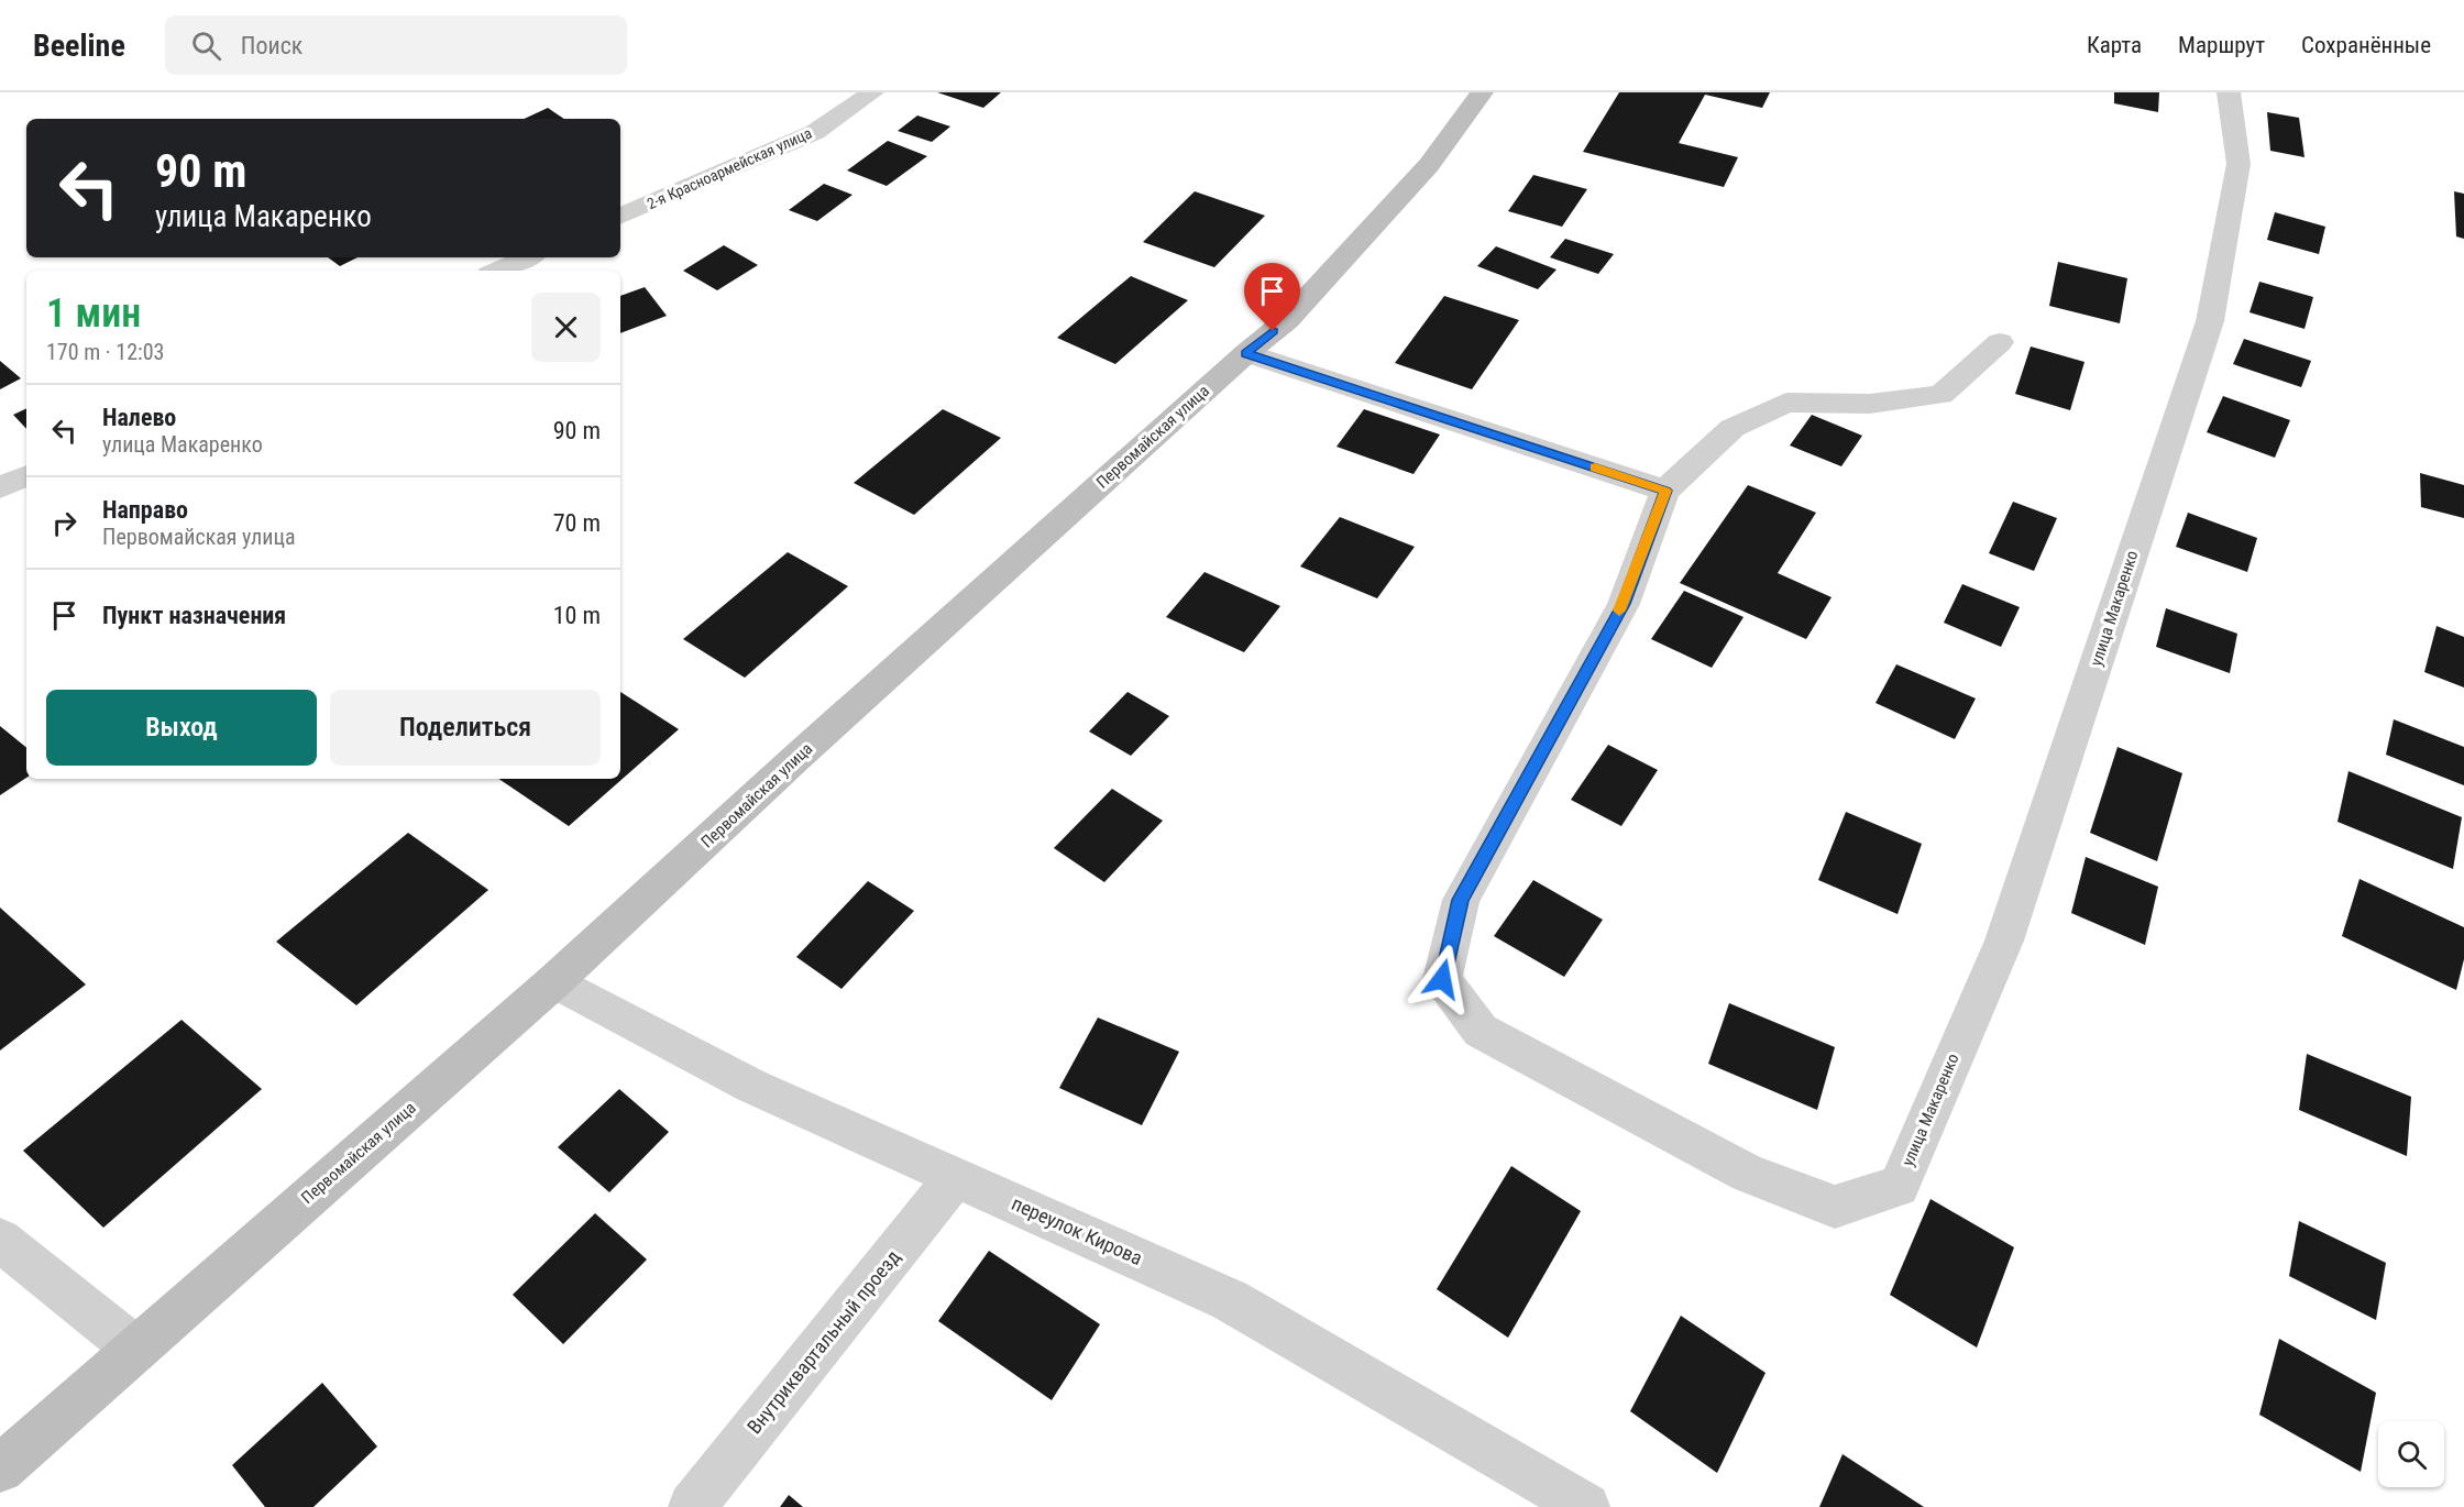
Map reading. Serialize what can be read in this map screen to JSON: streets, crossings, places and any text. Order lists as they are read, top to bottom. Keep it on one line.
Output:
{"streets":{"main road":["Первомайская улица"],"street":["2-я Красноармейская улица","улица Макаренко","переулок Кирова","Внутриквартальный проезд"]},"crossings":[["Первомайская улица","переулок Кирова"],["переулок Кирова","Внутриквартальный проезд"]],"page":{"header":"Beeline","search":"Поиск","nav":["Карта","Маршрут","Сохранённые"],"turn":["90 m","улица Макаренко"],"heading":["1 мин","170 m · 12:03"],"list":[{"name":"Налево","note":"улица Макаренко","value":"90 m"},{"name":"Направо","note":"Первомайская улица","value":"70 m"},{"name":"Пункт назначения","value":"10 m"}],"buttons":["Выход","Поделиться"]}}
